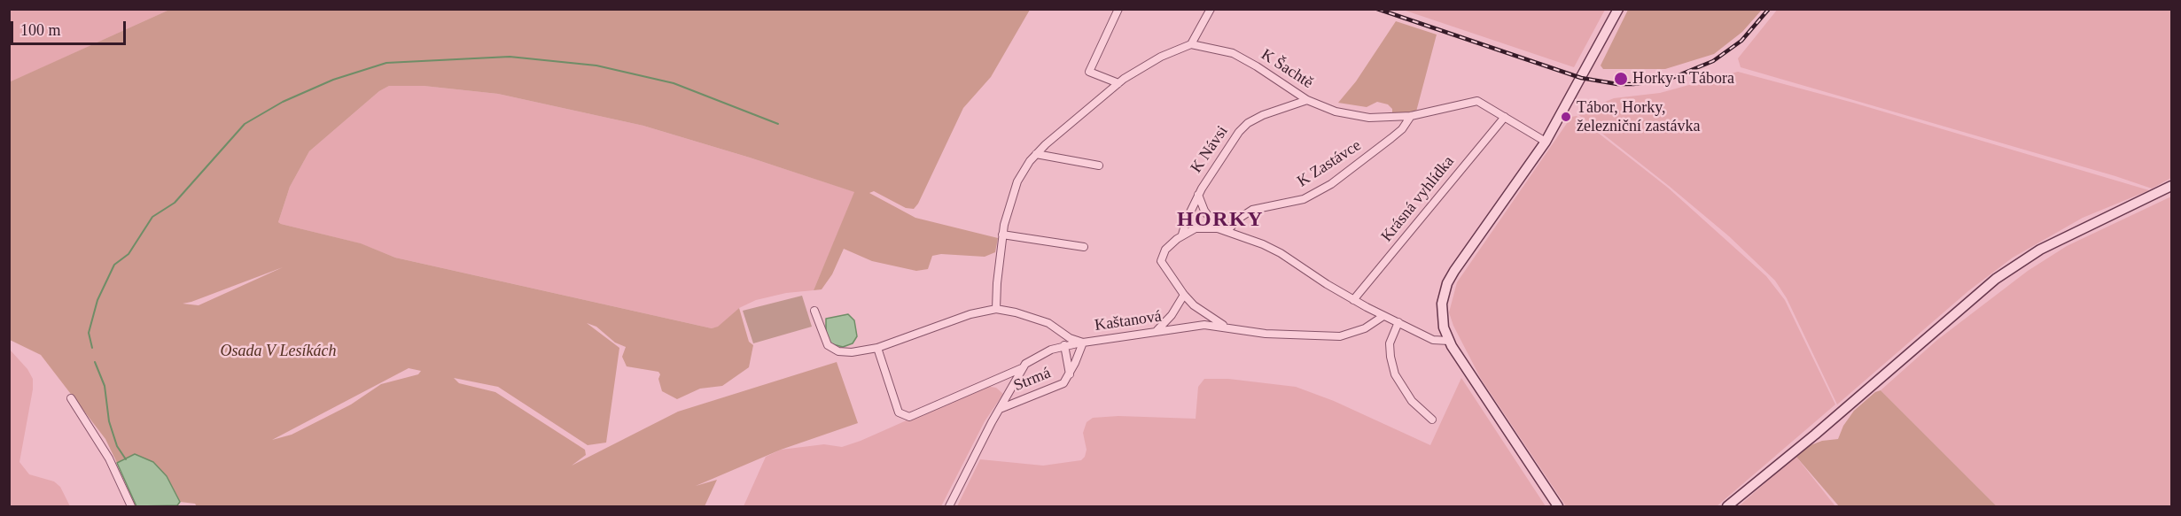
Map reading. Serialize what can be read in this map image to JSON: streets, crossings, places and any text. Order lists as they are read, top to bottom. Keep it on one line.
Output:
{"streets":{"street":["K Šachtě","K Návsi","K Zastávce","Krásná vyhlídka","Kaštanová","Strmá"]},"crossings":[["K Šachtě","K Návsi"],["K Šachtě","K Zastávce"],["K Šachtě","Krásná vyhlídka"],["K Návsi","Kaštanová"],["Kaštanová","Strmá"]],"districts":["HORKY"],"parks":["Osada V Lesíkách"],"places":["Horky u Tábora","Tábor, Horky, železniční zastávka"],"scale_bar":"100 m"}
